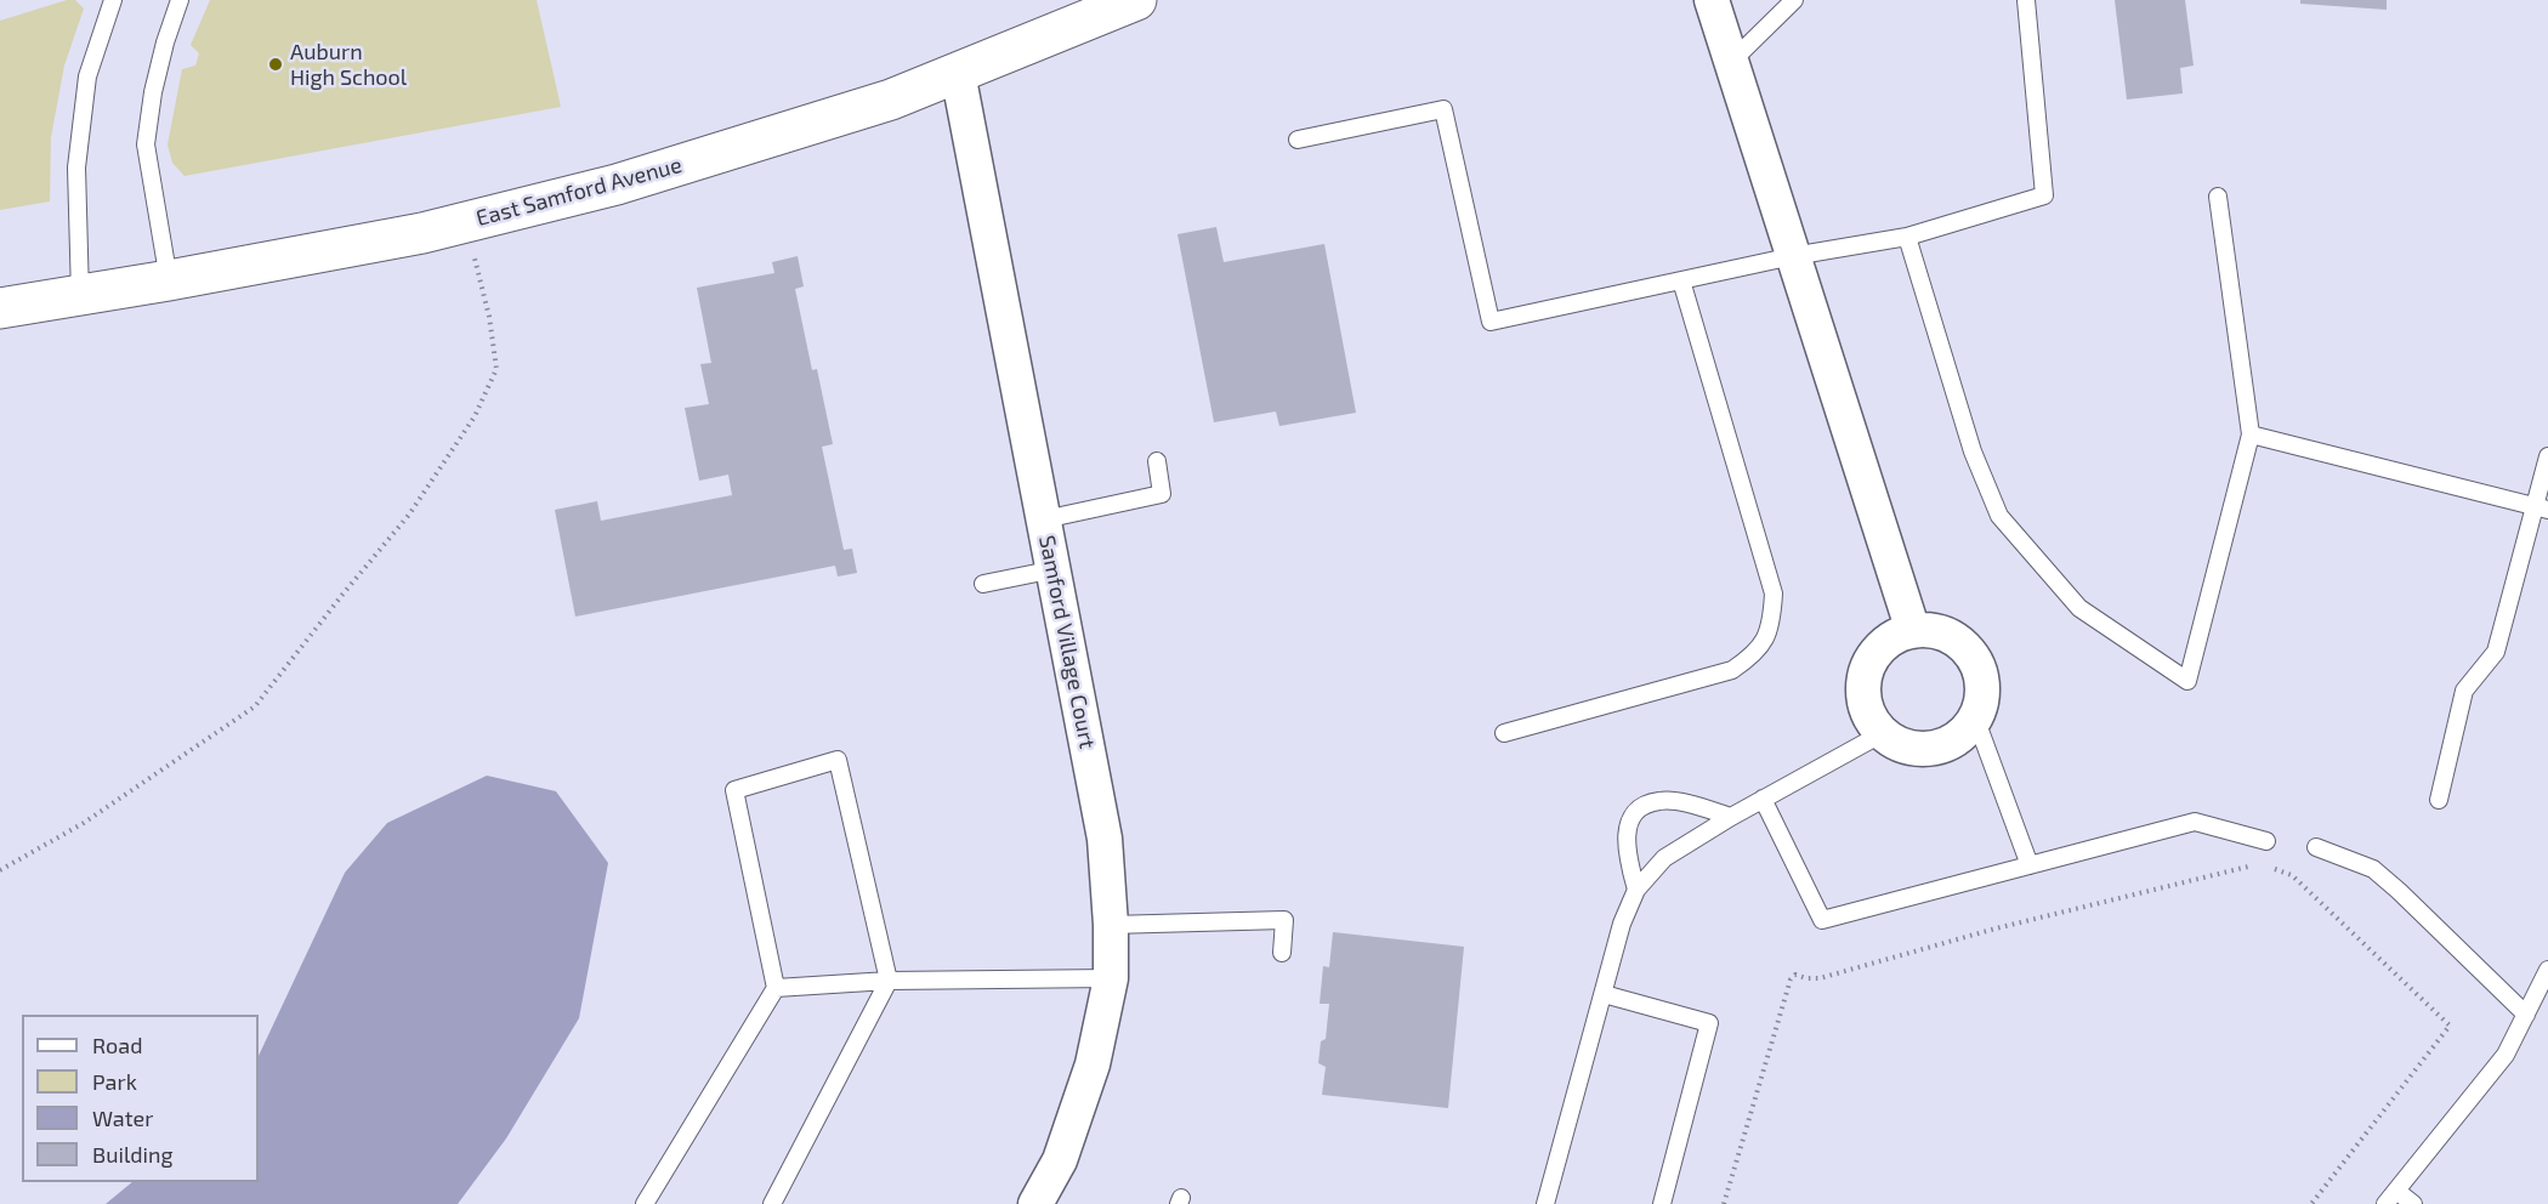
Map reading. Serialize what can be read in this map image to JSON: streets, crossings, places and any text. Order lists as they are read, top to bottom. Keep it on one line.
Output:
{"streets":{"street":["East Samford Avenue","Samford Village Court"]},"crossings":[["East Samford Avenue","Samford Village Court"]],"places":["Auburn High School"],"legend":["Road","Park","Water","Building"]}
